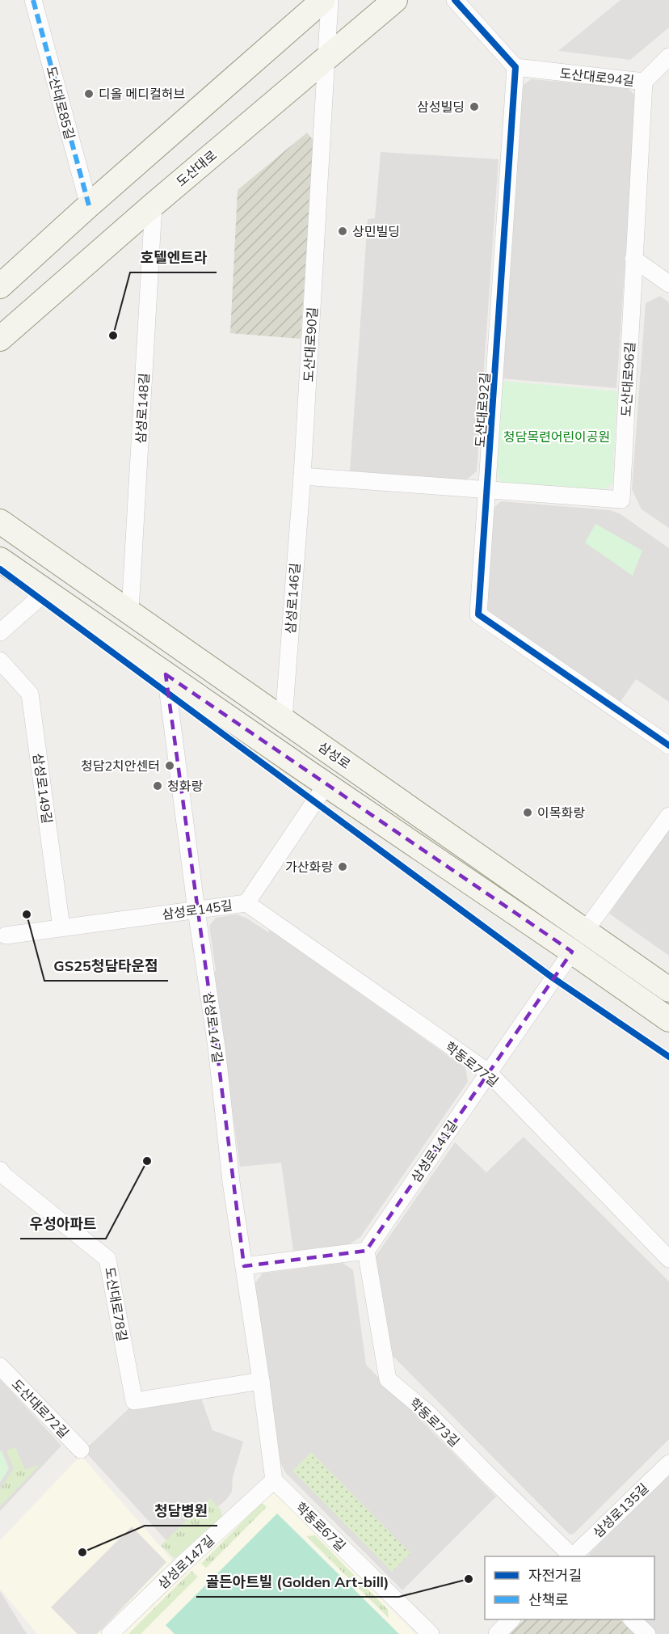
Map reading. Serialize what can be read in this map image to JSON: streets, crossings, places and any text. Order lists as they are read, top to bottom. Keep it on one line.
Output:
{"streets":{"main road":["도산대로","삼성로"],"street":["도산대로94길","도산대로85길","도산대로90길","도산대로96길","삼성로148길","도산대로92길","삼성로146길","삼성로149길","삼성로145길","삼성로147길","학동로77길","삼성로141길","도산대로78길","도산대로72길","학동로73길","삼성로135길","학동로67길"]},"crossings":[["도산대로94길","도산대로96길"],["도산대로94길","도산대로92길"],["도산대로","도산대로90길"],["도산대로","삼성로148길"],["도산대로90길","삼성로146길"],["도산대로96길","도산대로92길"],["삼성로148길","삼성로"],["삼성로146길","삼성로"],["삼성로149길","삼성로145길"],["삼성로145길","삼성로147길"],["삼성로145길","학동로77길"],["삼성로147길","도산대로78길"],["삼성로147길","학동로67길"],["학동로77길","삼성로141길"],["삼성로141길","학동로73길"]],"parks":["청담목련어린이공원"],"places":["디올 메디컬허브","삼성빌딩","상민빌딩","호텔엔트라","청담2치안센터","청화랑","이목화랑","가산화랑","GS25청담타운점","우성아파트","청담병원","골든아트빌 (Golden Art-bill)"],"legend":["자전거길","산책로"]}
